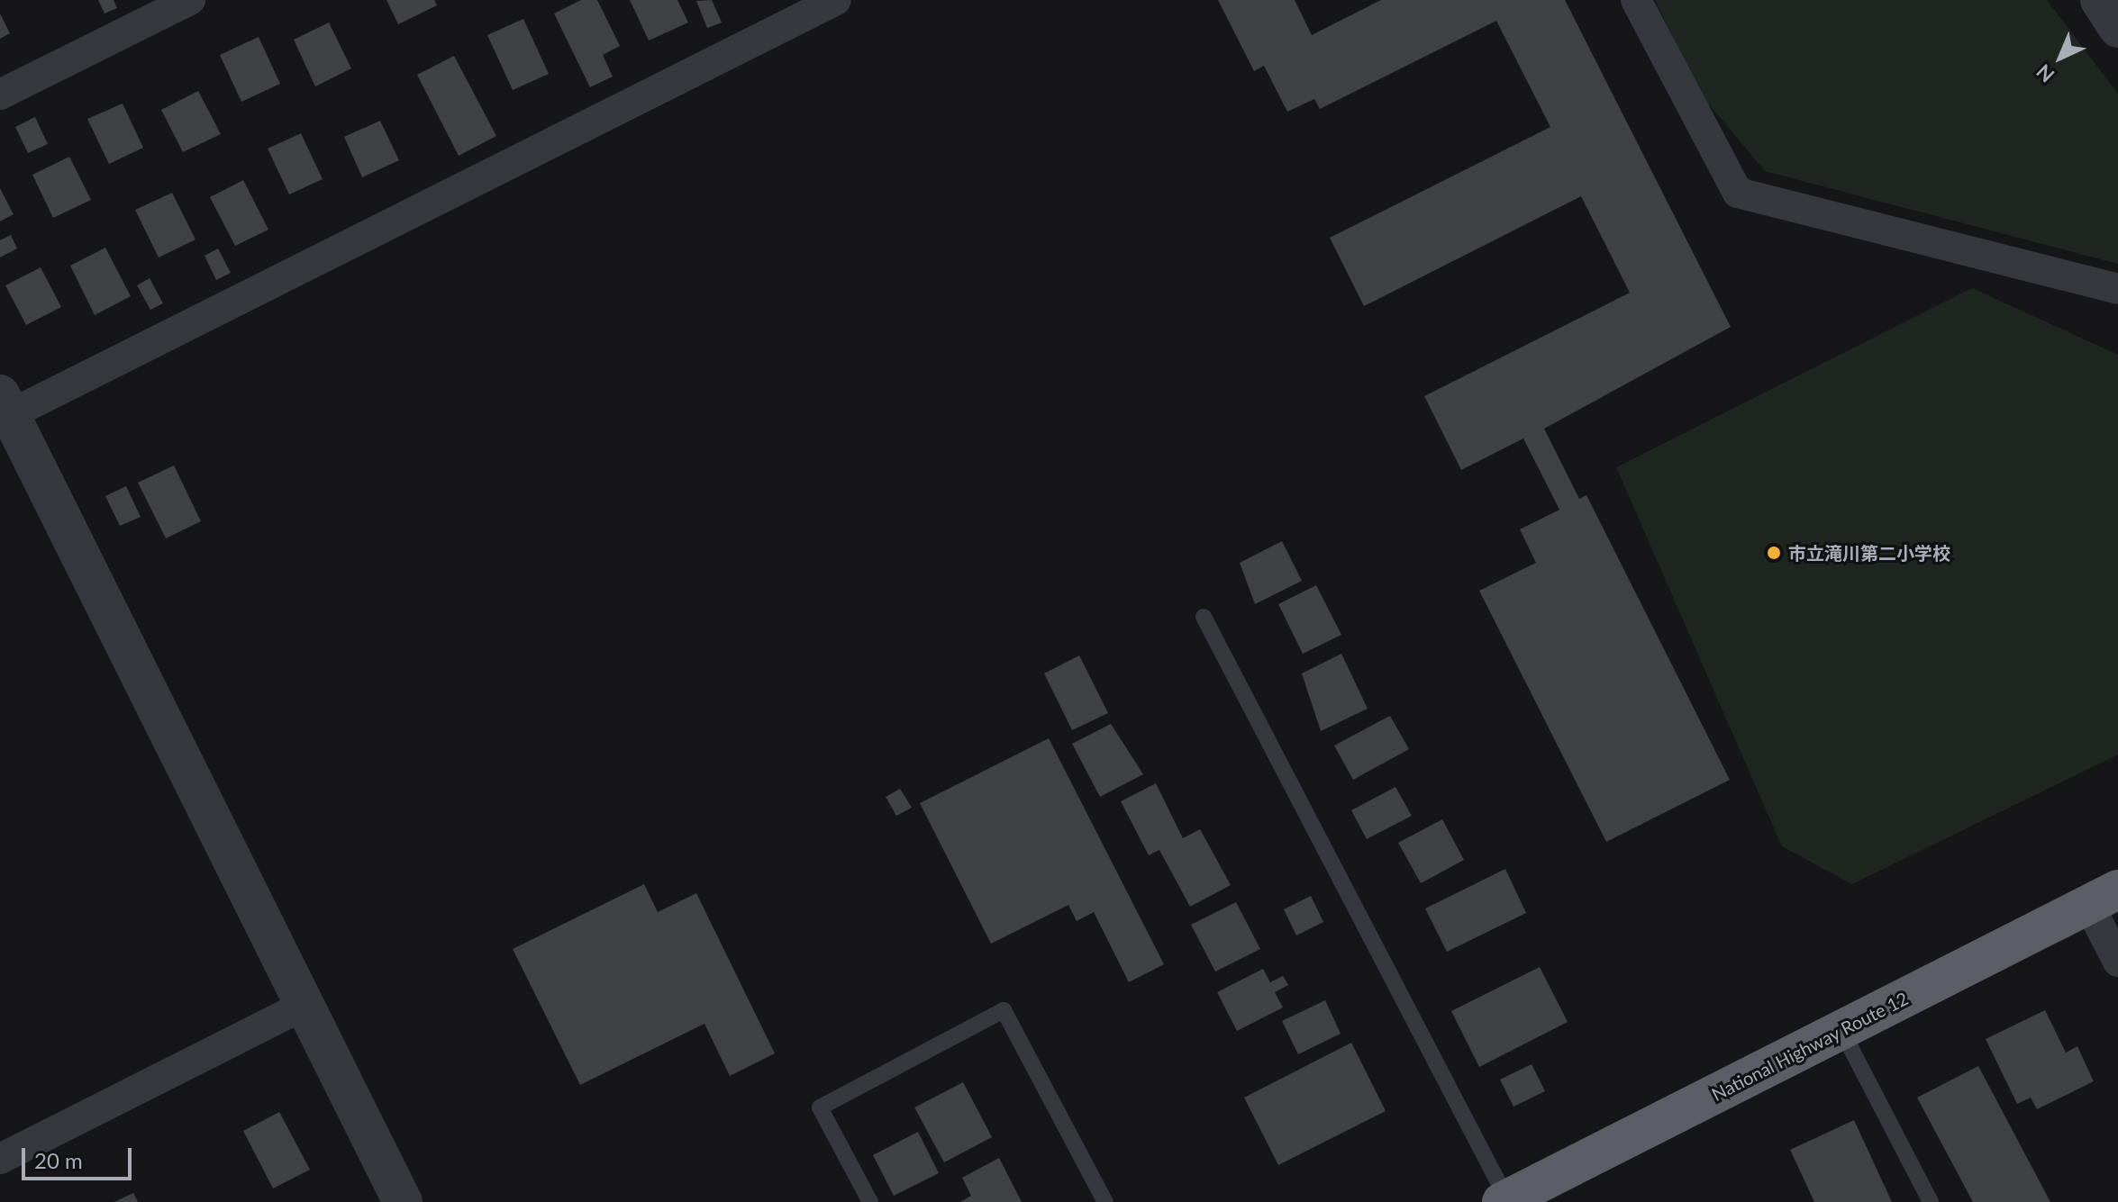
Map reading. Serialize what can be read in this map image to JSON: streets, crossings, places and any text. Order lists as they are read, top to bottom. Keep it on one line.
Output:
{"streets":{"highway":["National Highway Route 12"]},"places":["市立滝川第二小学校"],"scale_bar":"20 m","north":"bottom left"}
